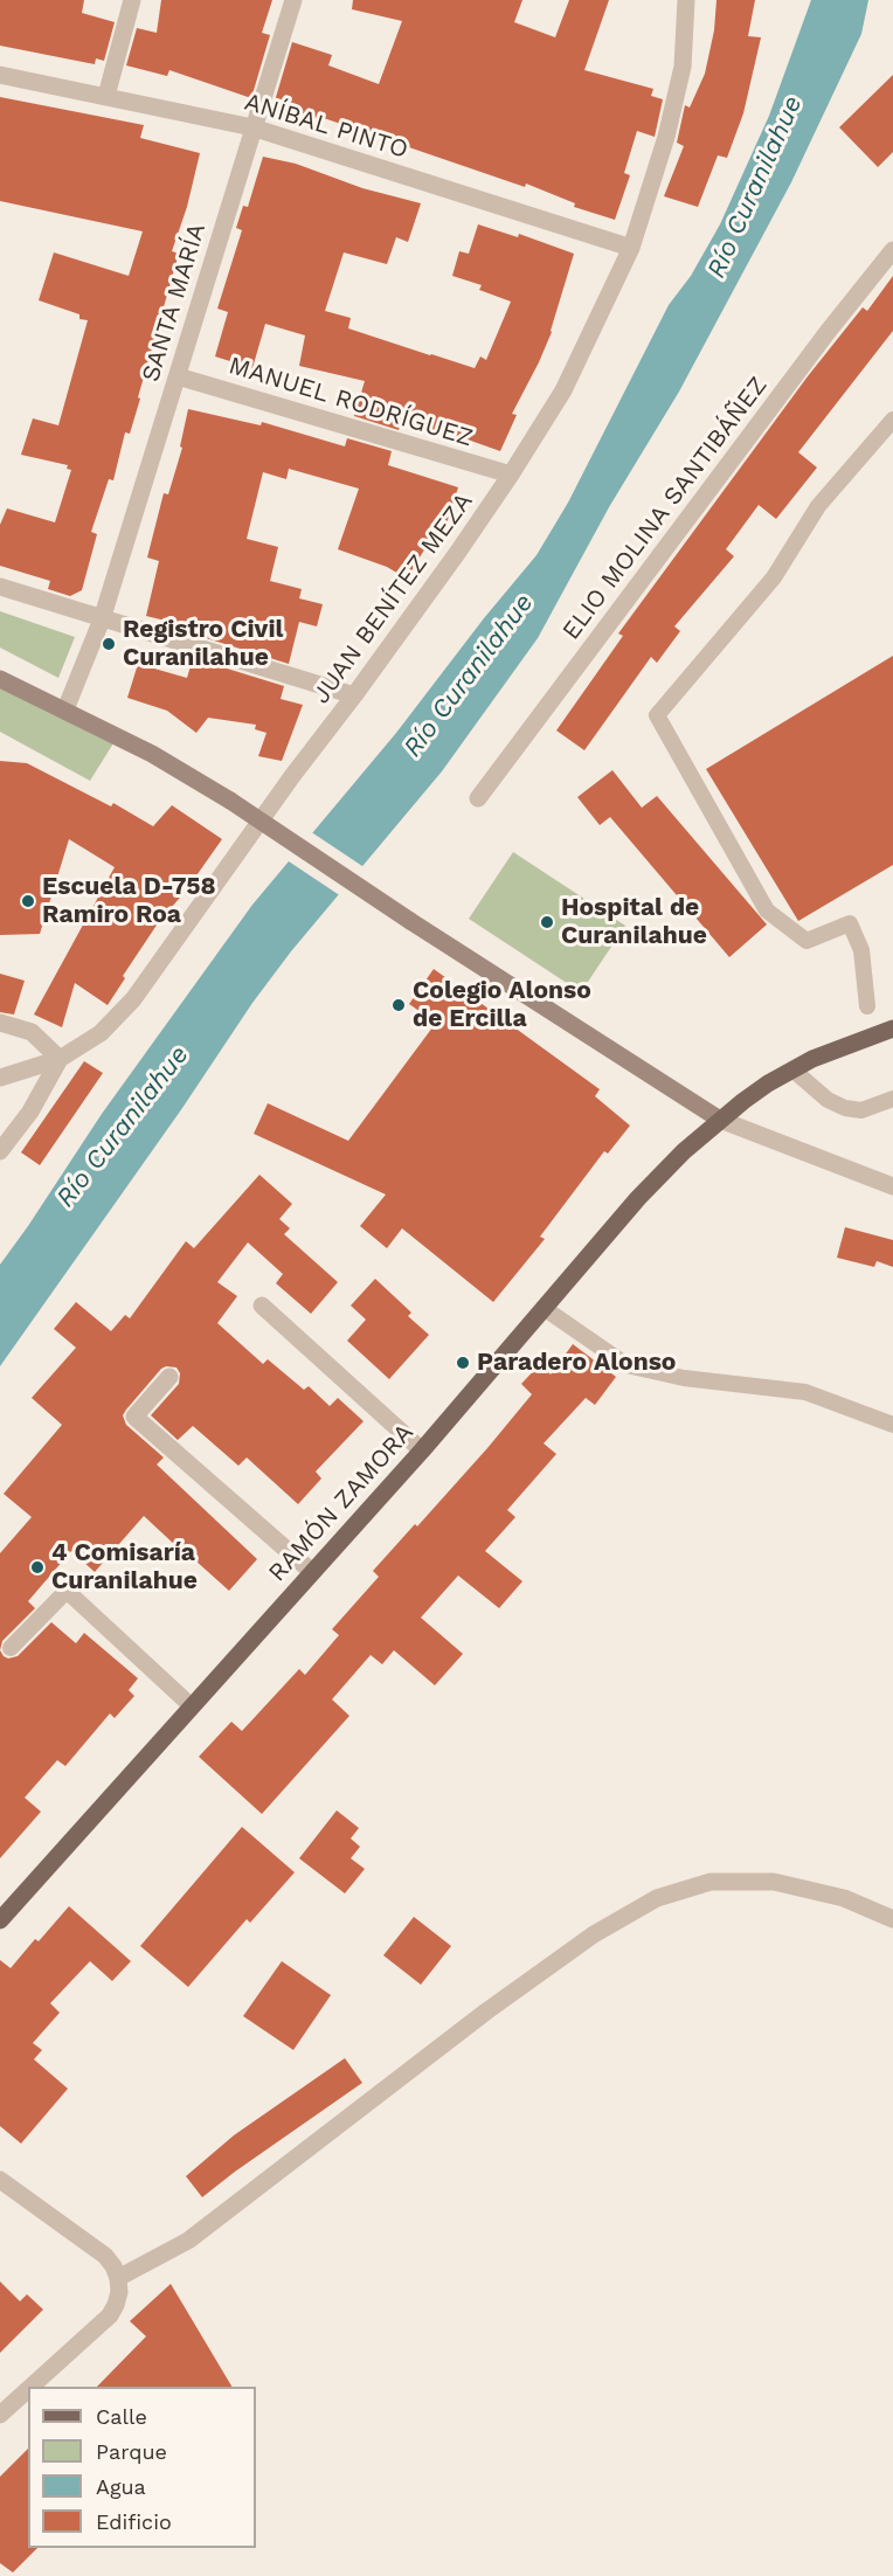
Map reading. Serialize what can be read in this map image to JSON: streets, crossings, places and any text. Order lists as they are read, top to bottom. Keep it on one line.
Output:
{"streets":{"main road":["RAMÓN ZAMORA"],"street":["ANÍBAL PINTO","SANTA MARÍA","MANUEL RODRÍGUEZ","ELIO MOLINA SANTIBÁÑEZ","JUAN BENÍTEZ MEZA"]},"crossings":[["ANÍBAL PINTO","SANTA MARÍA"],["ANÍBAL PINTO","JUAN BENÍTEZ MEZA"],["SANTA MARÍA","MANUEL RODRÍGUEZ"],["MANUEL RODRÍGUEZ","JUAN BENÍTEZ MEZA"]],"water":["Río Curanilahue"],"places":["Registro Civil Curanilahue","Escuela D-758 Ramiro Roa","Hospital de Curanilahue","Colegio Alonso de Ercilla","Paradero Alonso","4 Comisaría Curanilahue"],"legend":["Calle","Parque","Agua","Edificio"]}
